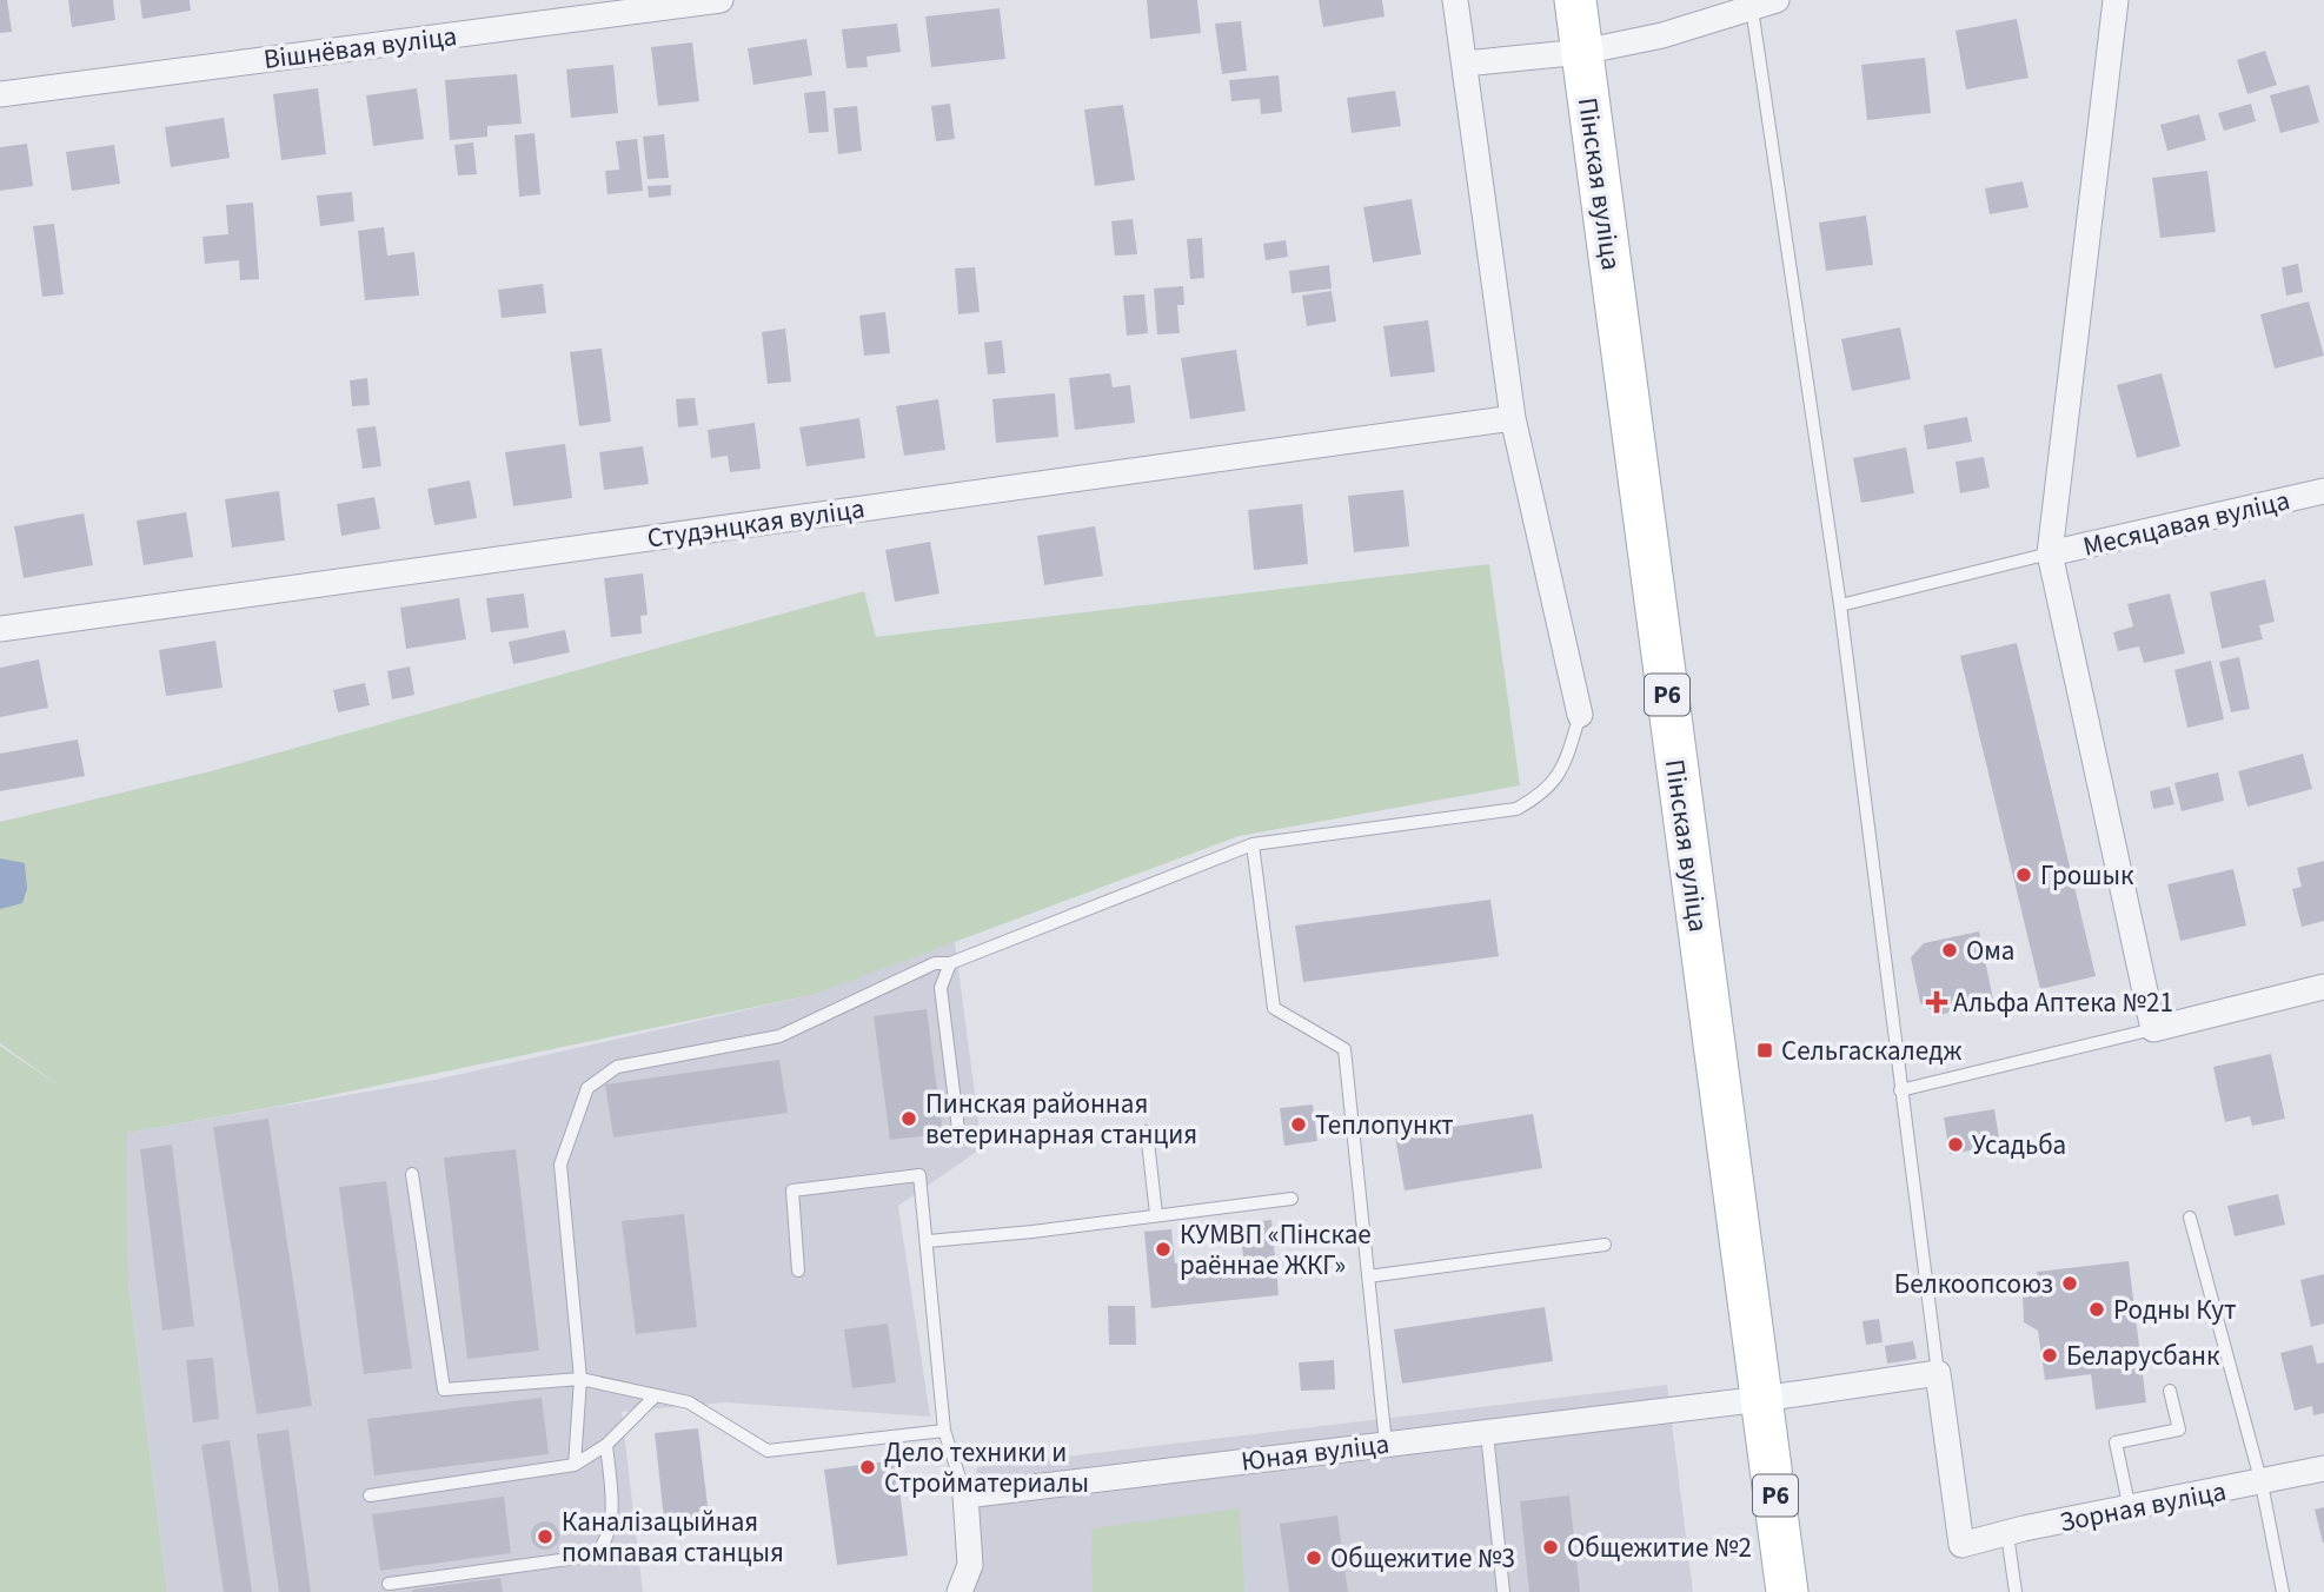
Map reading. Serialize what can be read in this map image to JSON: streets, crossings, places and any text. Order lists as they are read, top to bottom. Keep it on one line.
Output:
{"streets":{"main road":["Пінская вуліца","Р6"],"street":["Вішнёвая вуліца","Студэнцкая вуліца","Месяцавая вуліца","Юная вуліца","Зорная вуліца"]},"crossings":[["Пінская вуліца","Юная вуліца"],["Юная вуліца","Зорная вуліца"]],"places":{"other":["Грошык","Ома","Пинская районная ветеринарная станция","Теплопункт","Усадьба","КУМВП «Пінскае раённае ЖКГ»","Белкоопсоюз","Родны Кут","Беларусбанк","Дело техники и Стройматериалы","Каналізацыйная помпавая станцыя","Общежитие №2","Общежитие №3"],"health":["Альфа Аптека №21"],"transit":["Сельгаскаледж"]}}
